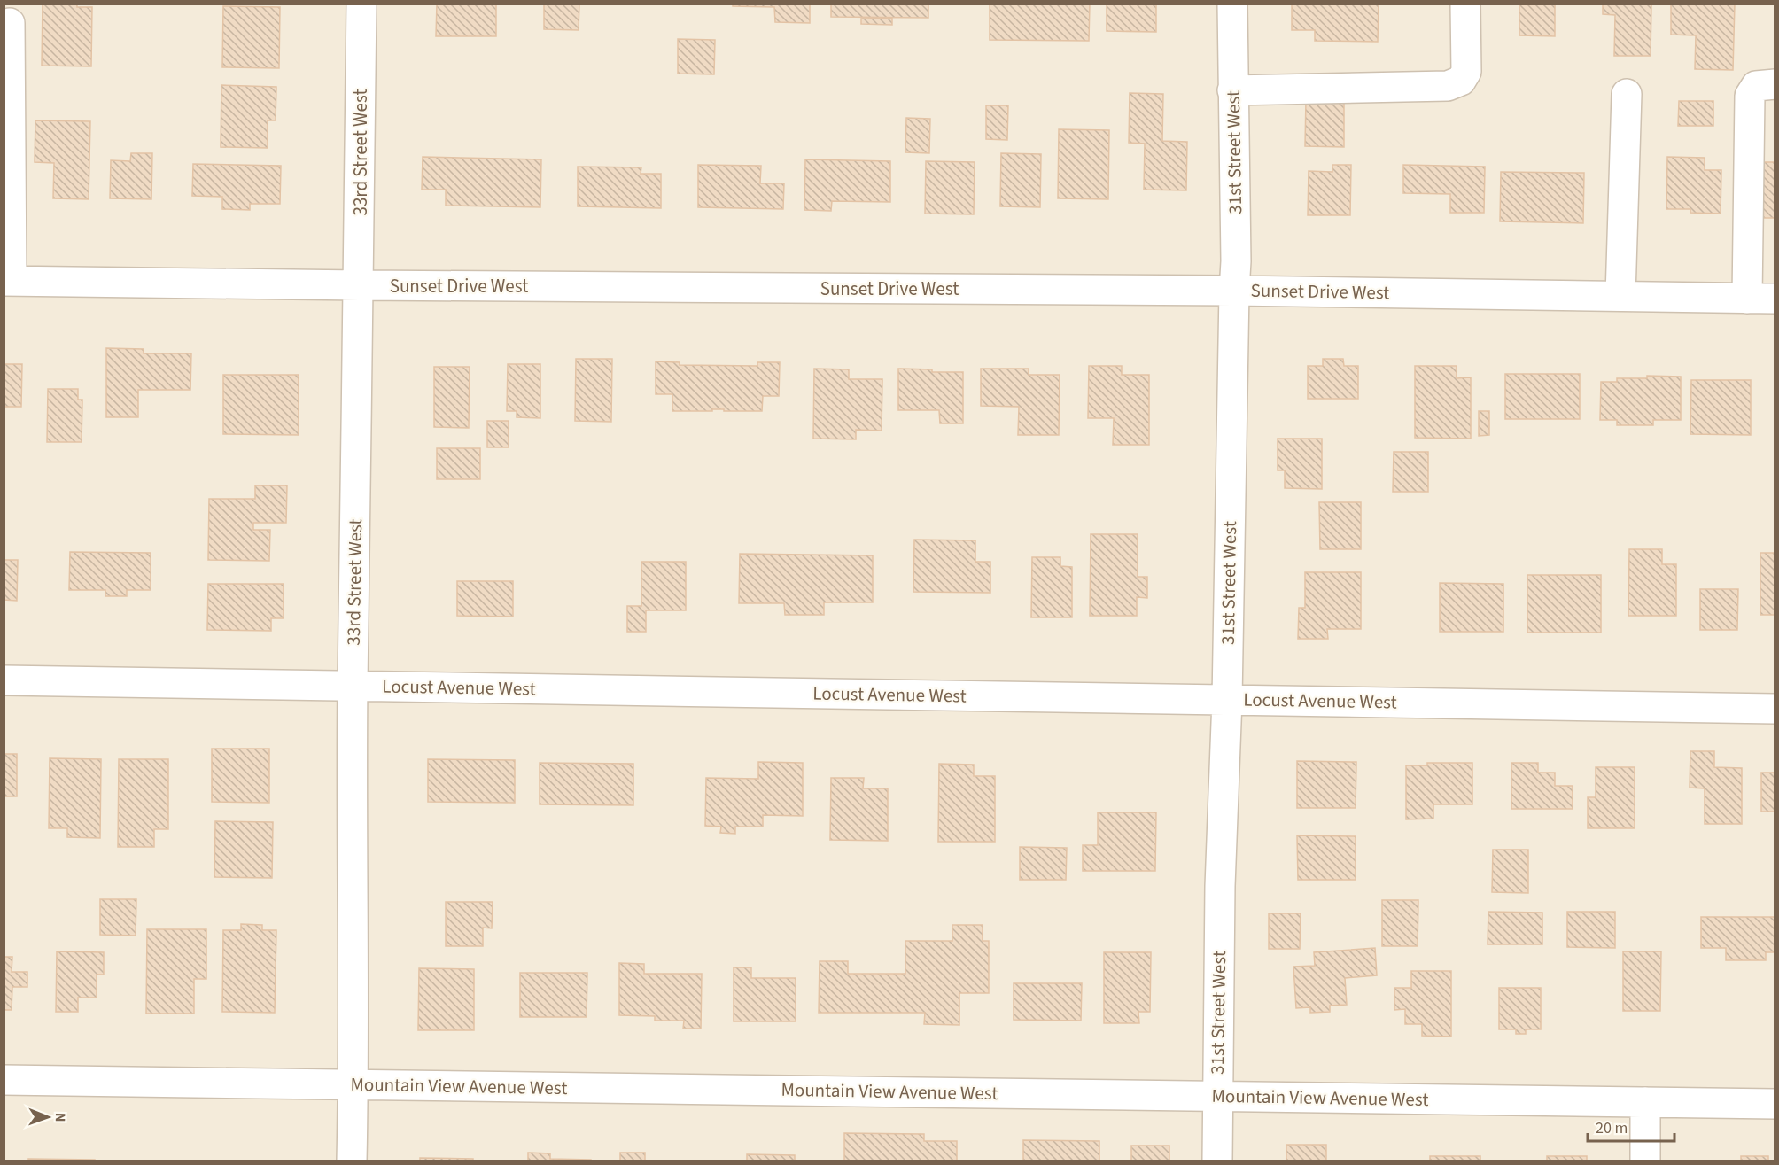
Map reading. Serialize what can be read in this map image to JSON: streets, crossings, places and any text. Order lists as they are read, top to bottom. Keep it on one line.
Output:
{"streets":{"street":["33rd Street West","31st Street West","Sunset Drive West","Locust Avenue West","Mountain View Avenue West"]},"crossings":[["33rd Street West","Sunset Drive West"],["33rd Street West","Locust Avenue West"],["33rd Street West","Mountain View Avenue West"],["31st Street West","Sunset Drive West"],["31st Street West","Locust Avenue West"],["31st Street West","Mountain View Avenue West"]],"scale_bar":"20 m","north":"right"}
